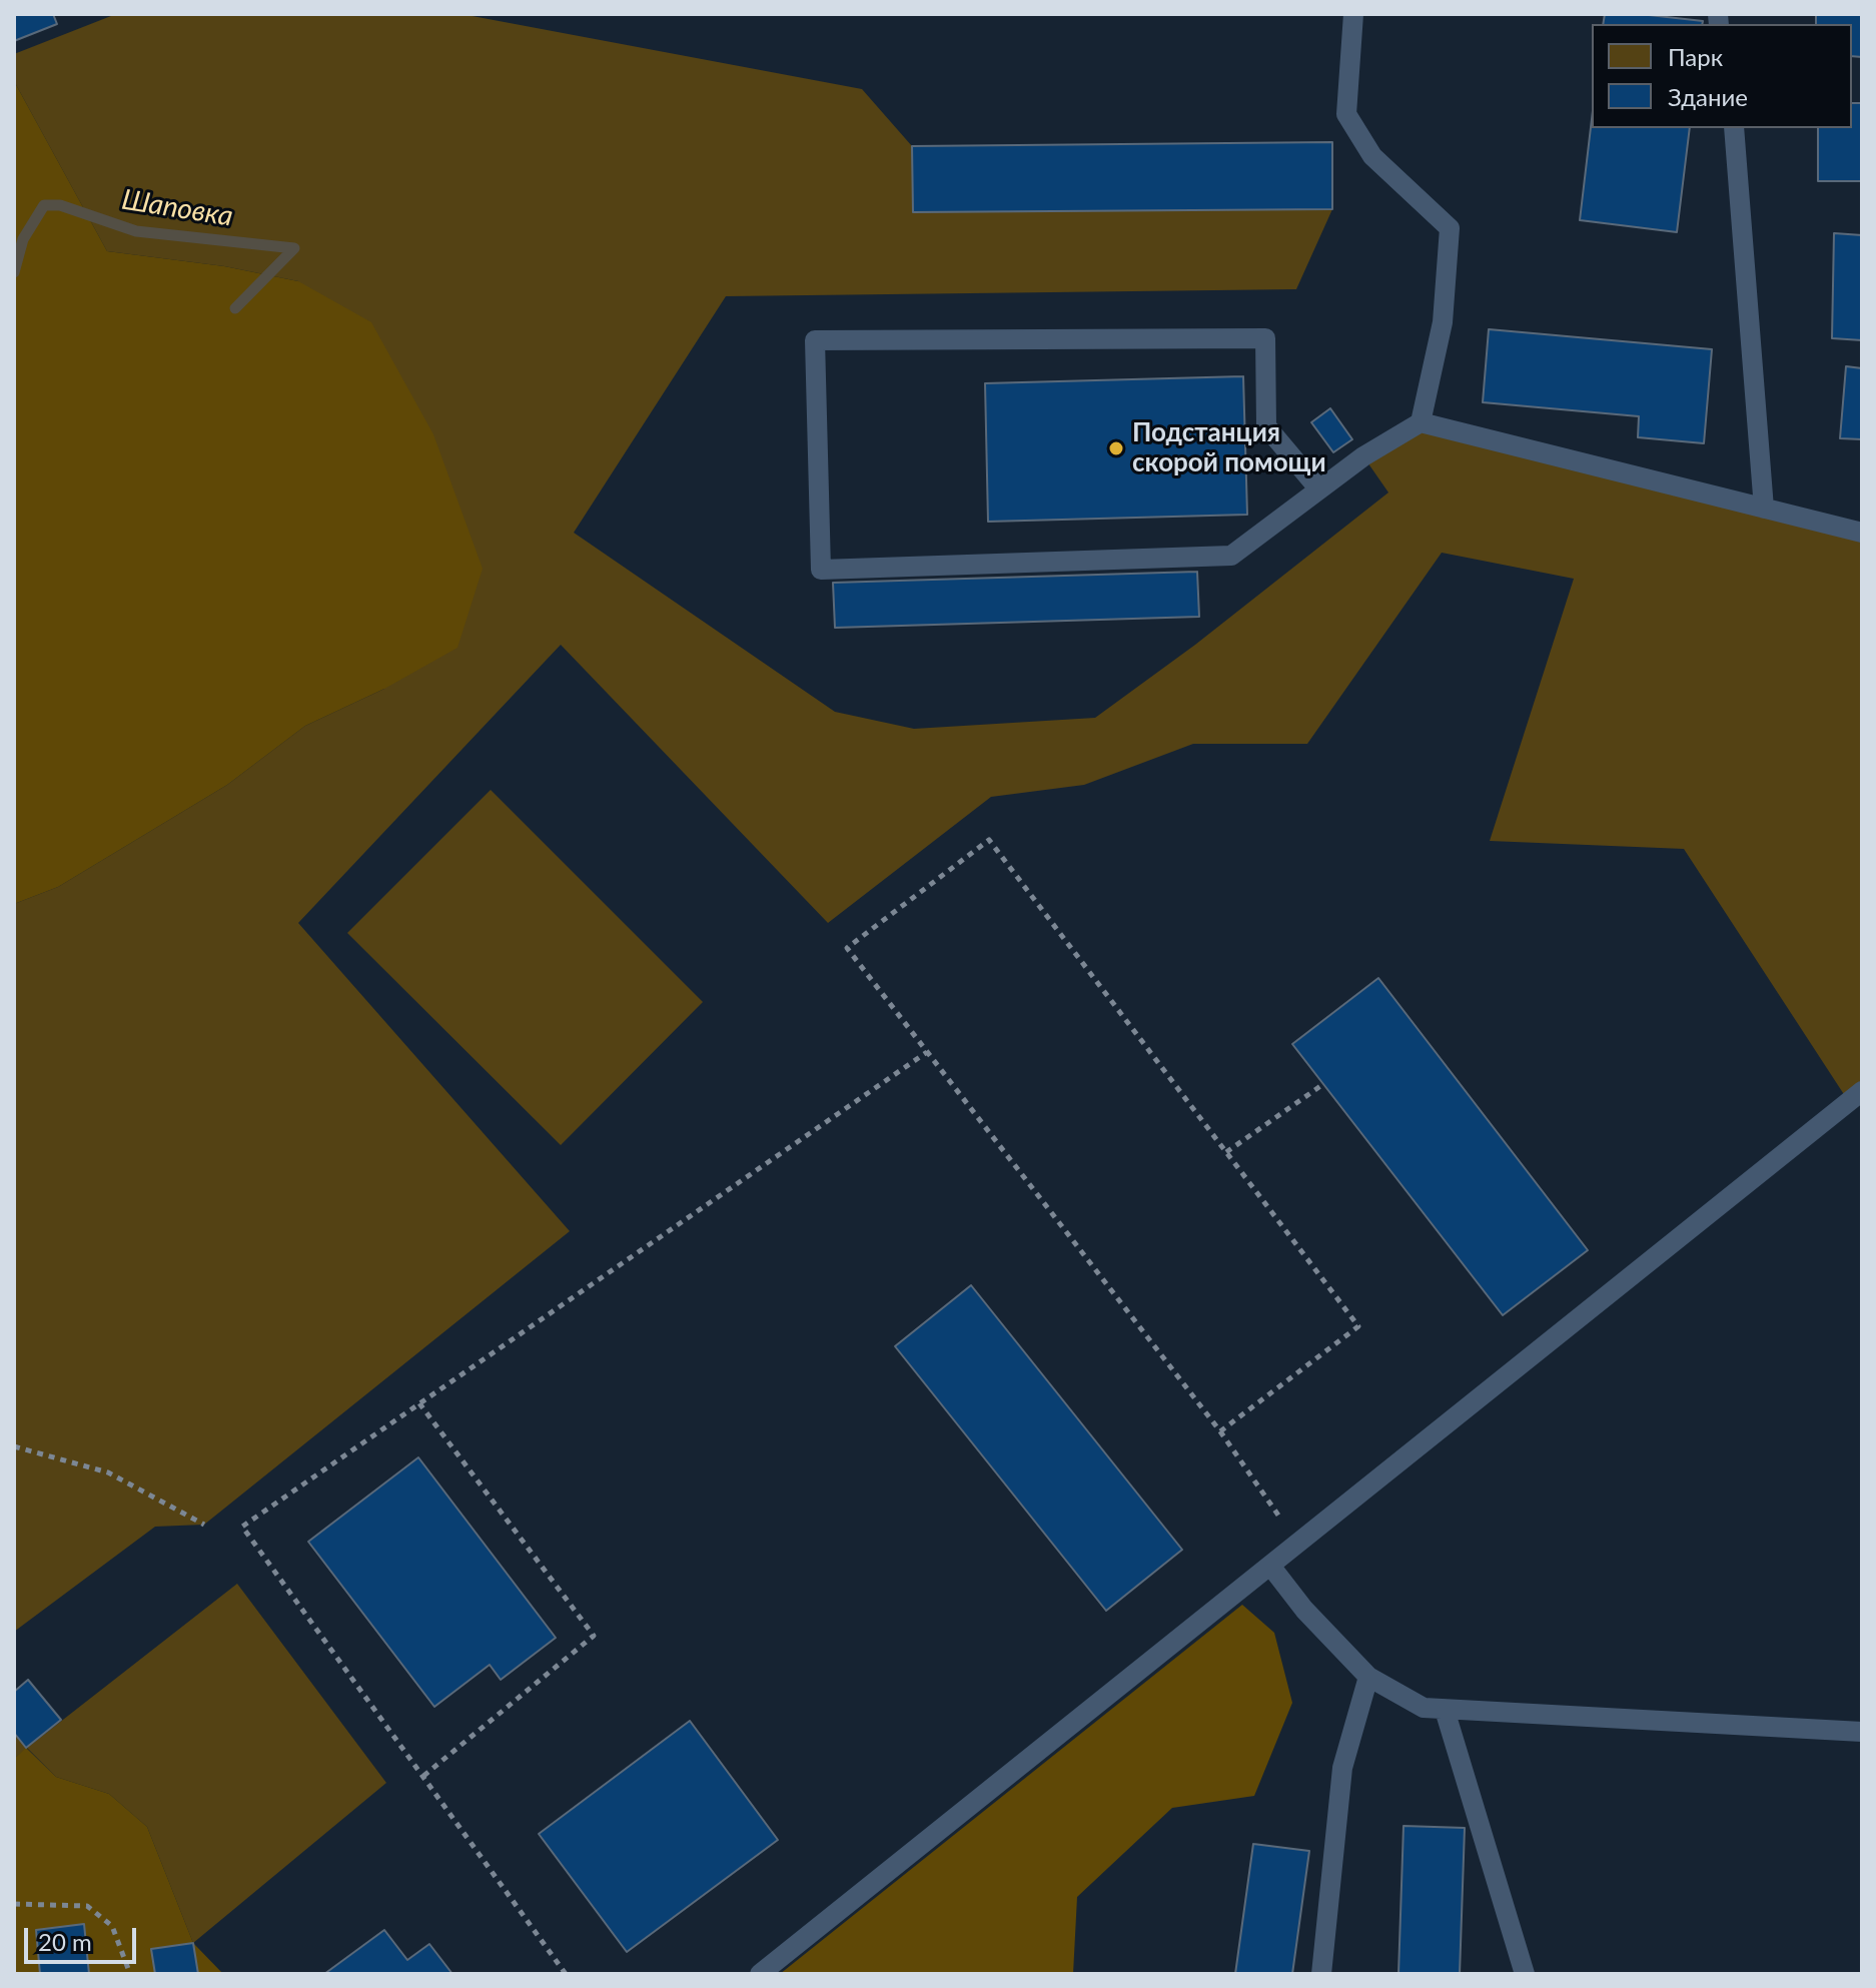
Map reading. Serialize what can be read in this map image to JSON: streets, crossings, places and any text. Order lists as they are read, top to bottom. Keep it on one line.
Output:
{"water":["Шаповка"],"places":["Подстанция скорой помощи"],"legend":["Парк","Здание"],"scale_bar":"20 m"}
